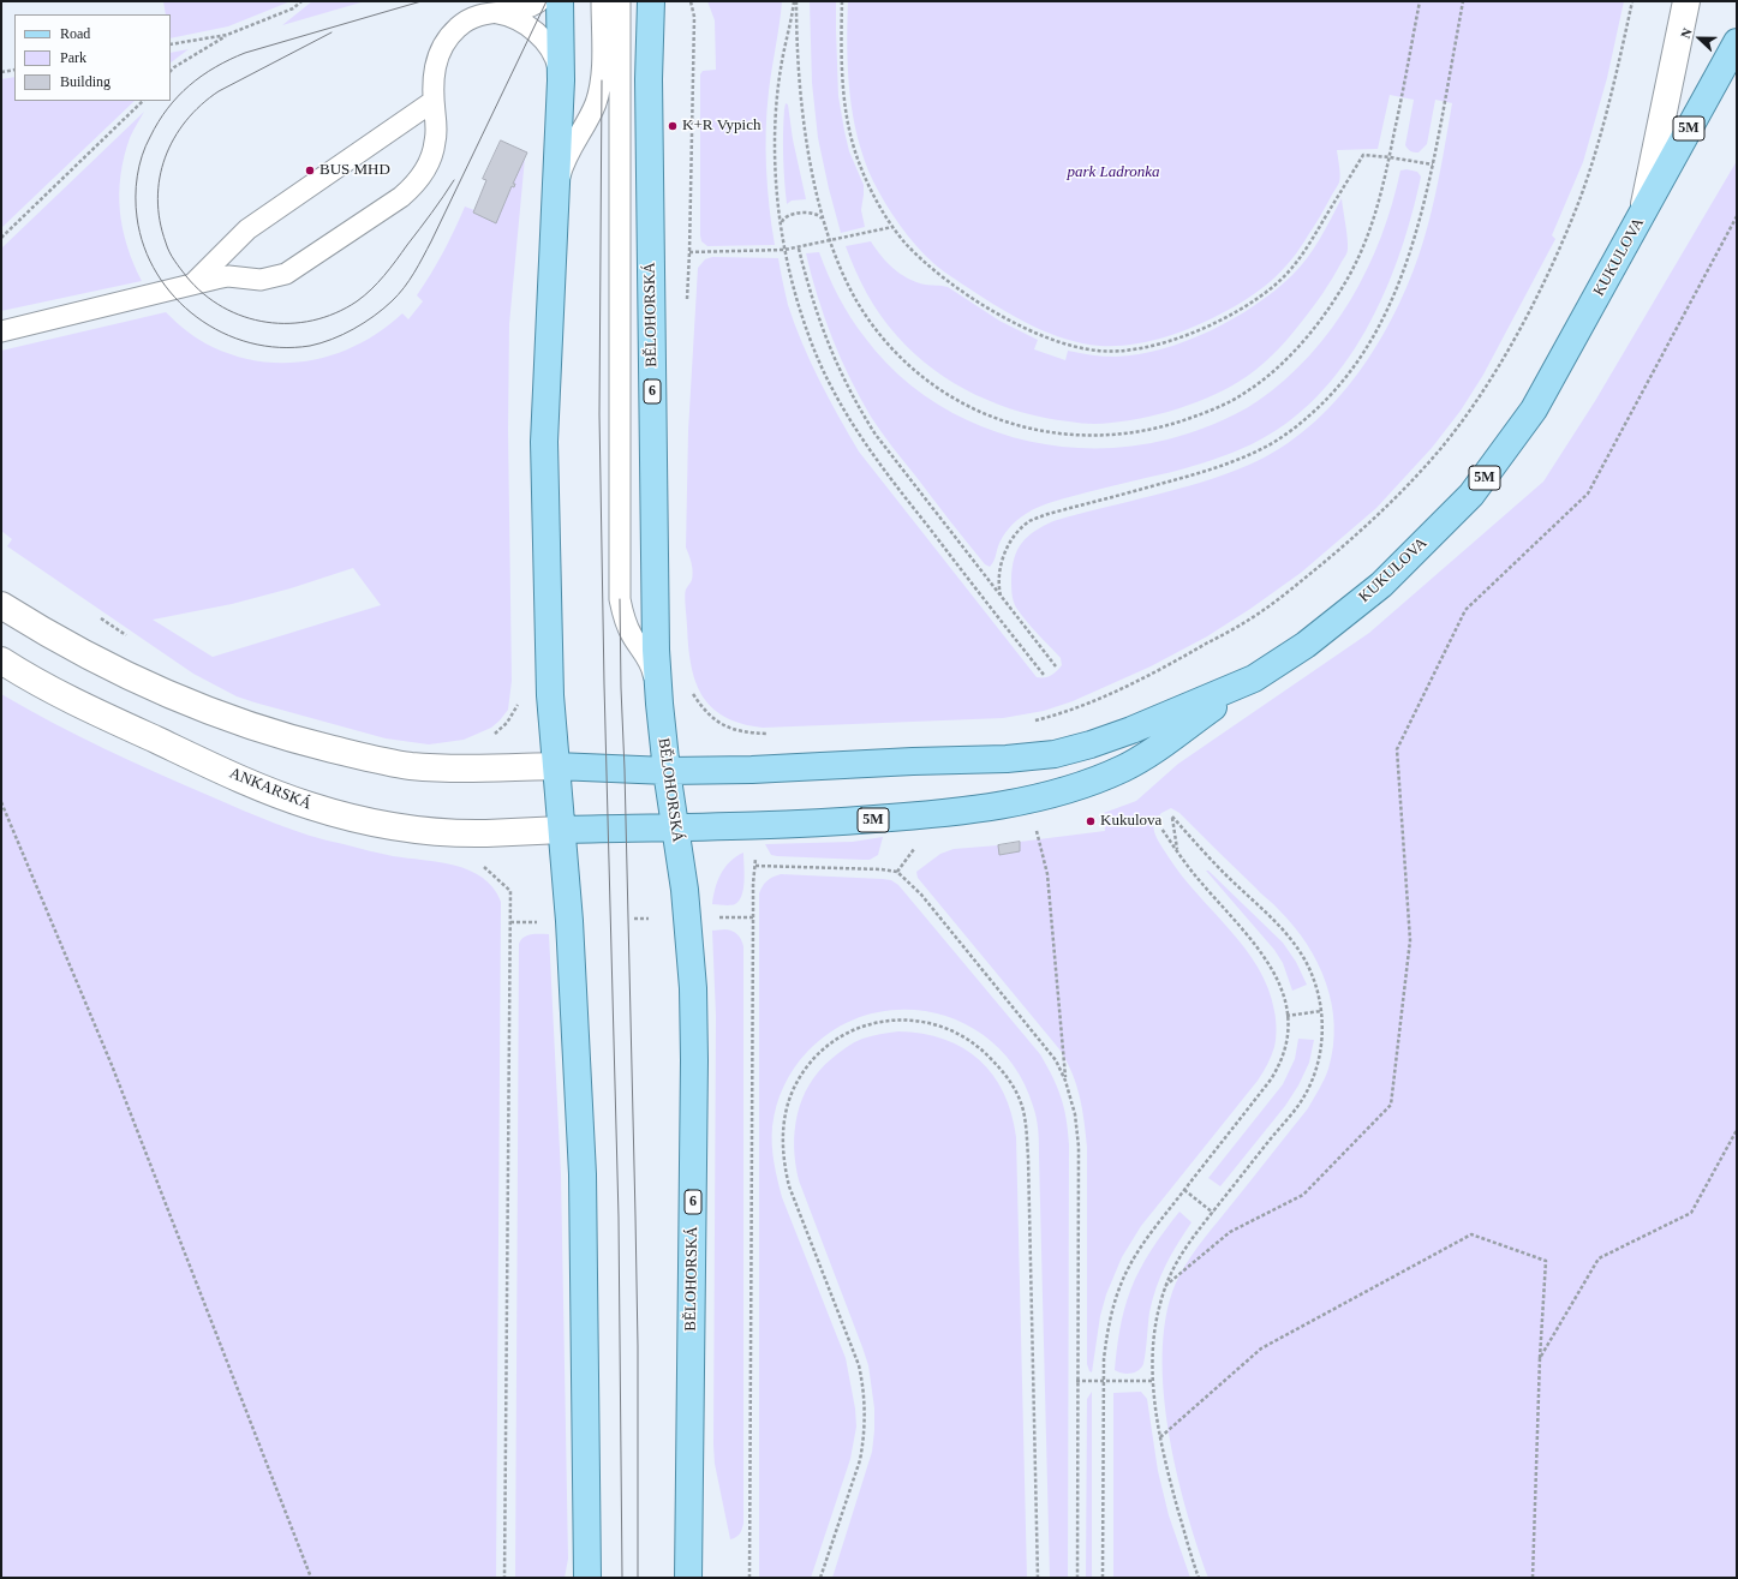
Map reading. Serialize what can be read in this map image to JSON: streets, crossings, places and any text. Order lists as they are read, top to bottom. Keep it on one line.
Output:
{"streets":{"main road":["5M","KUKULOVA","BĚLOHORSKÁ","6"],"street":["ANKARSKÁ"]},"crossings":[["5M","KUKULOVA"],["5M","BĚLOHORSKÁ"],["5M","ANKARSKÁ"],["KUKULOVA","BĚLOHORSKÁ"]],"parks":["park Ladronka"],"places":["K+R Vypich","BUS MHD","Kukulova"],"legend":["Road","Park","Building"],"north":"left"}
